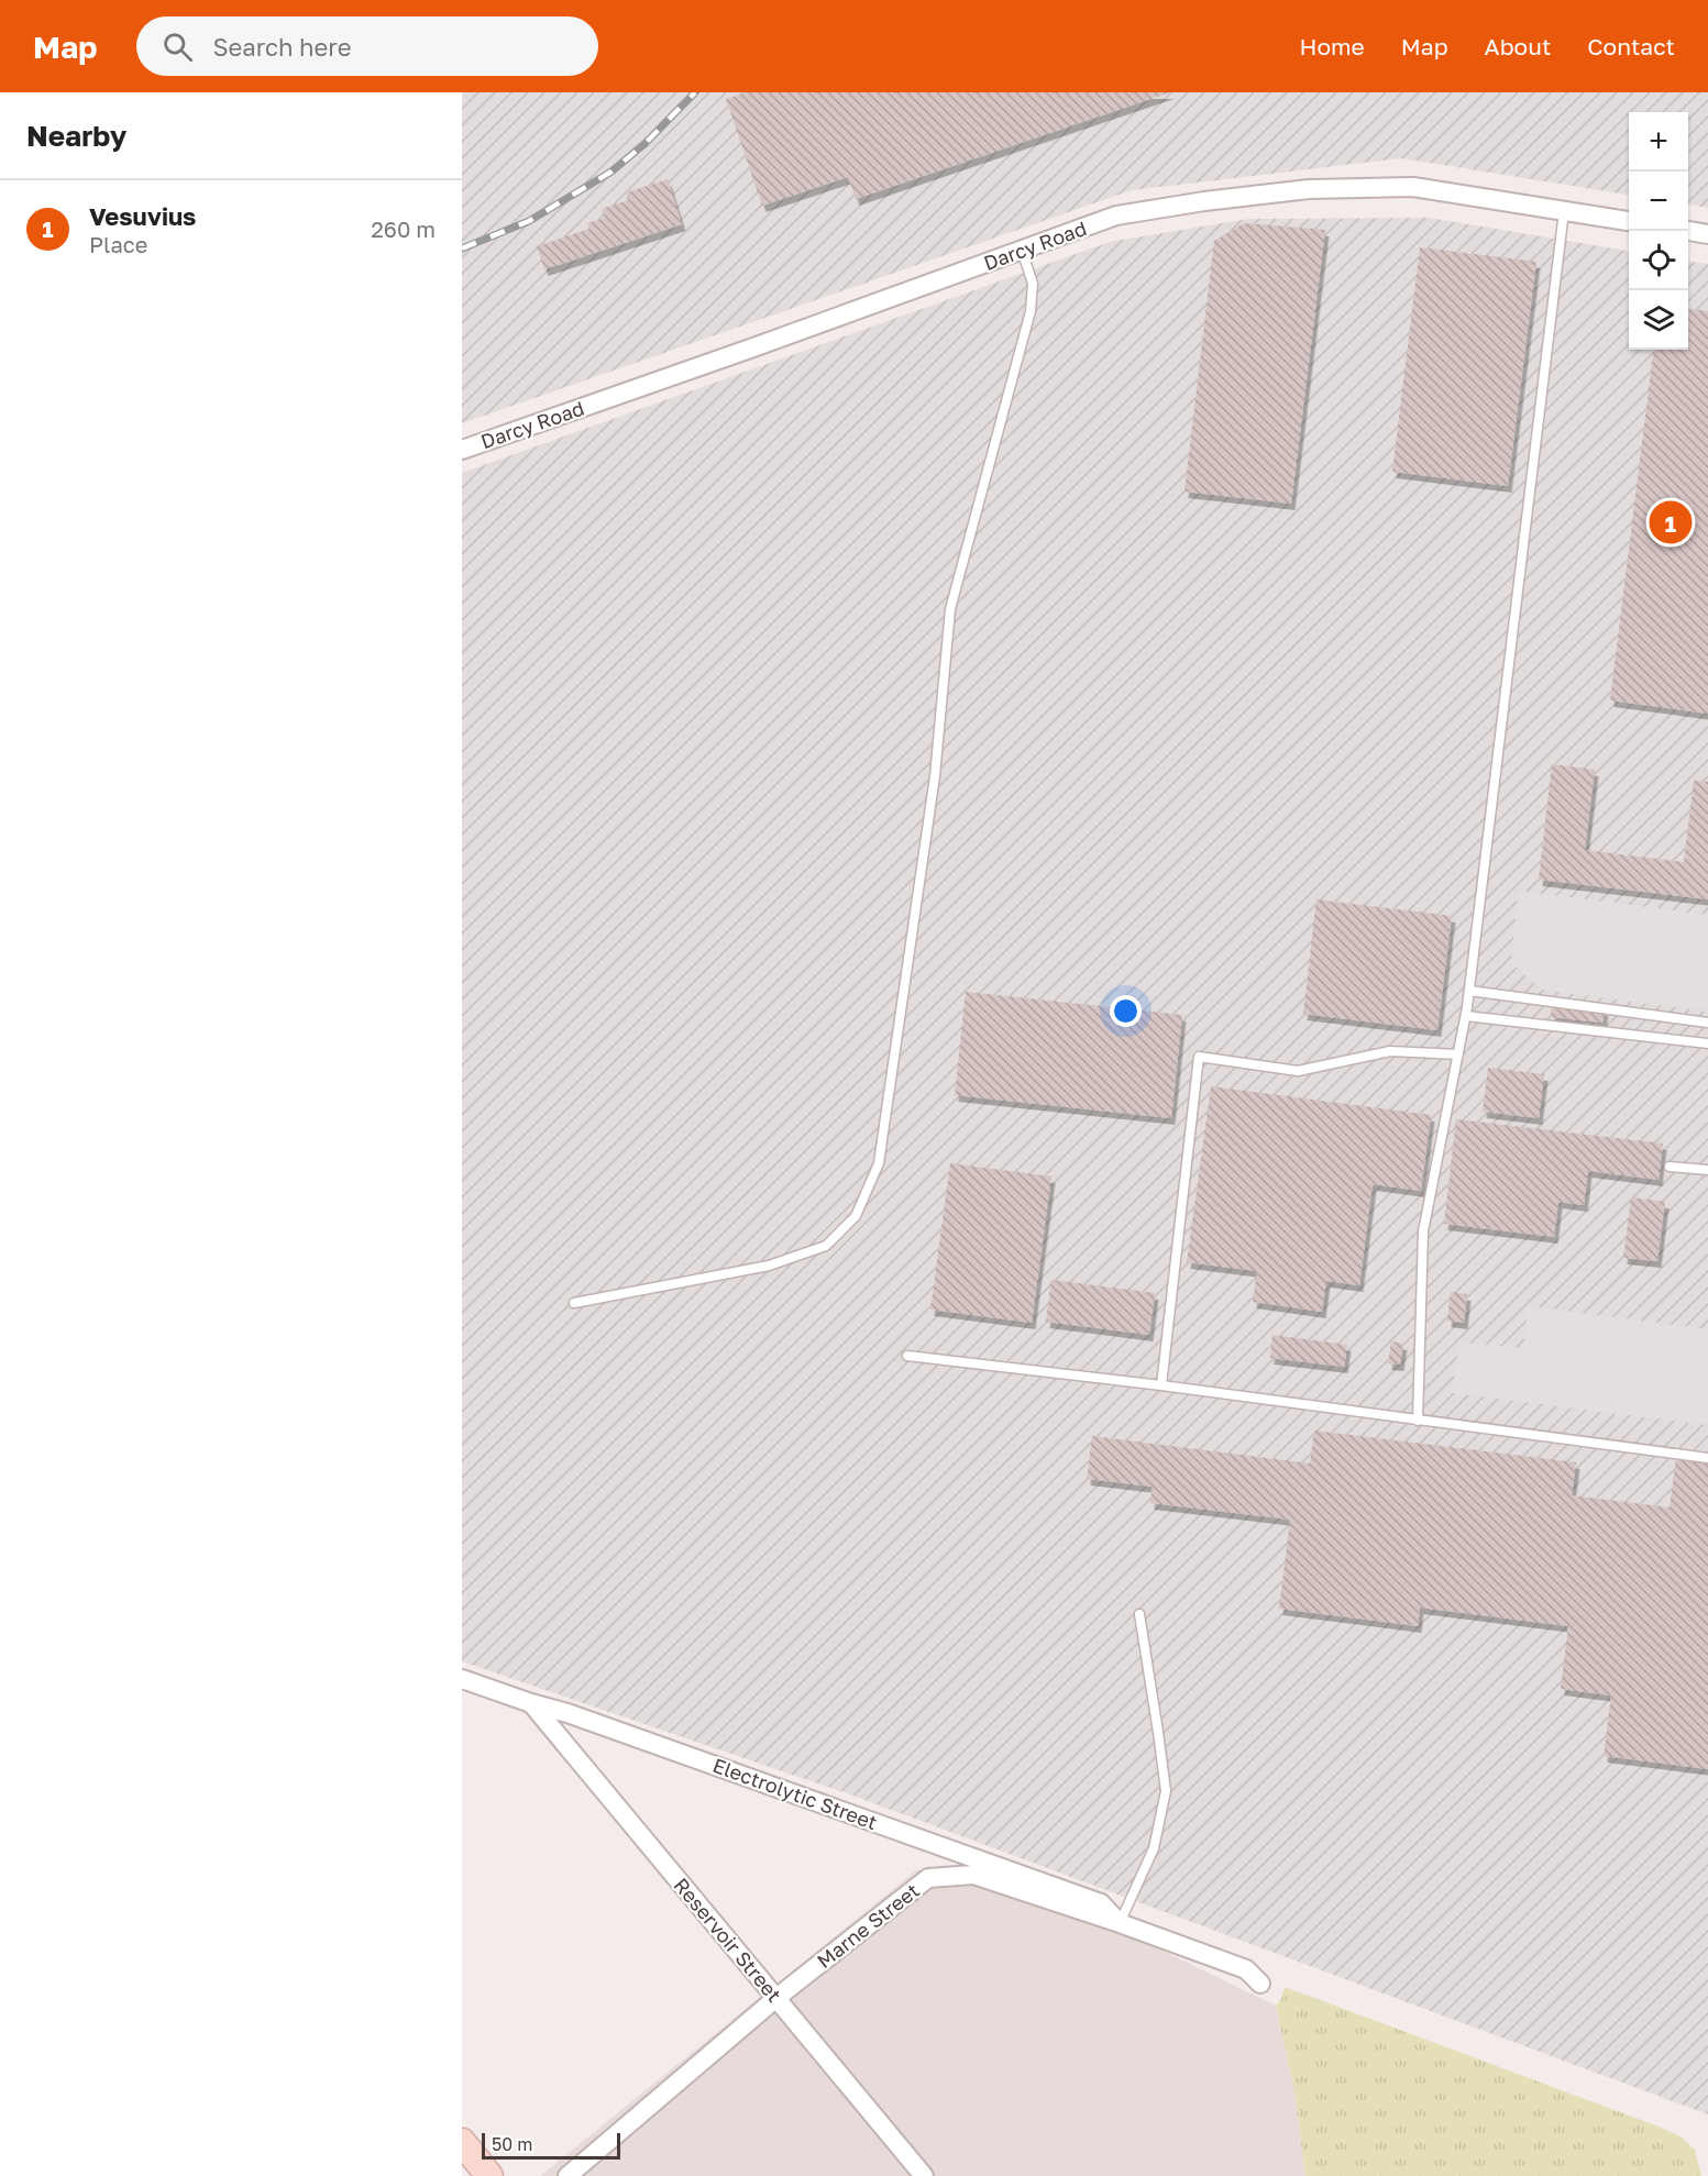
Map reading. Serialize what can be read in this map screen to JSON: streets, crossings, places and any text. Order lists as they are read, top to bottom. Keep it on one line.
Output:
{"streets":{"street":["Darcy Road","Electrolytic Street","Marne Street","Reservoir Street"]},"crossings":[["Electrolytic Street","Marne Street"],["Electrolytic Street","Reservoir Street"],["Marne Street","Reservoir Street"]],"scale_bar":"50 m","page":{"header":"Map","search":"Search here","nav":["Home","Map","About","Contact"],"heading":"Nearby","map_buttons":["+","−"],"list":[{"mark":"1","name":"Vesuvius","note":"Place","value":"260 m"}],"pins":"1","scale":"50 m"}}
